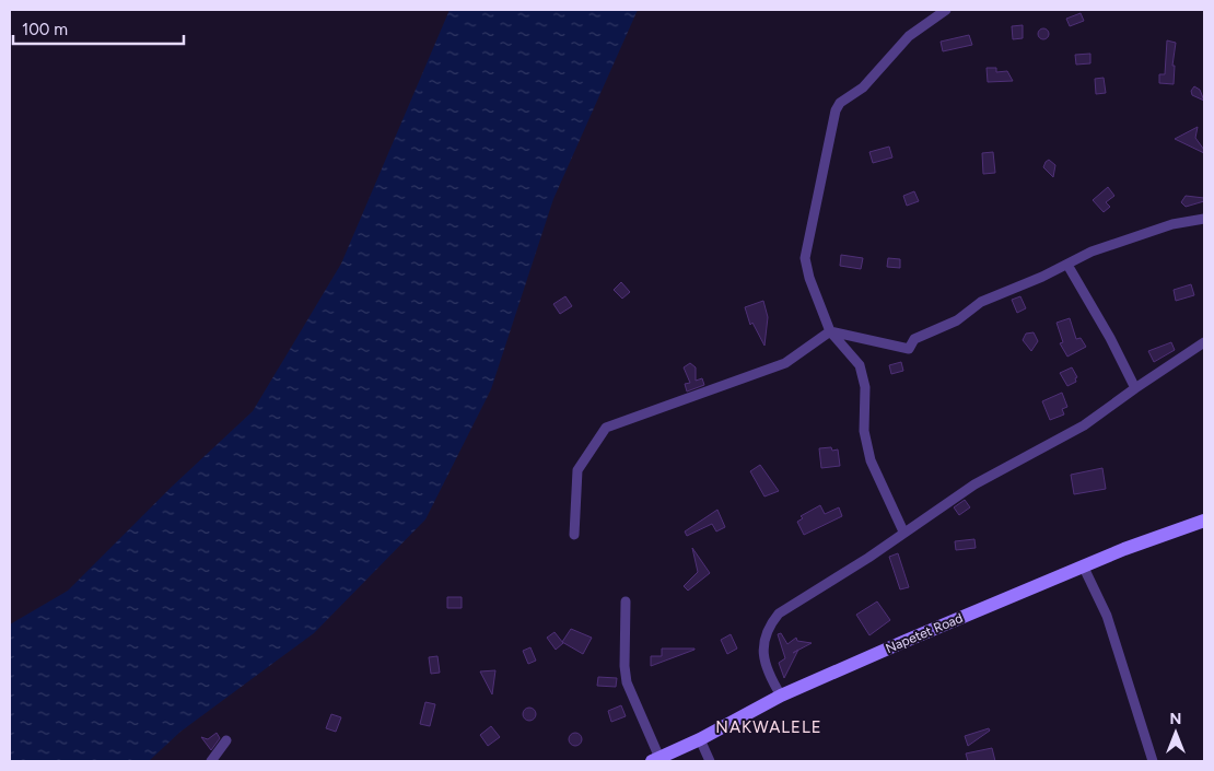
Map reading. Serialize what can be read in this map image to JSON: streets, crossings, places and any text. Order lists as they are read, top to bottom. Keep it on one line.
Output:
{"streets":{"main road":["Napetet Road"]},"districts":["NAKWALELE"],"scale_bar":"100 m","north":"top"}
